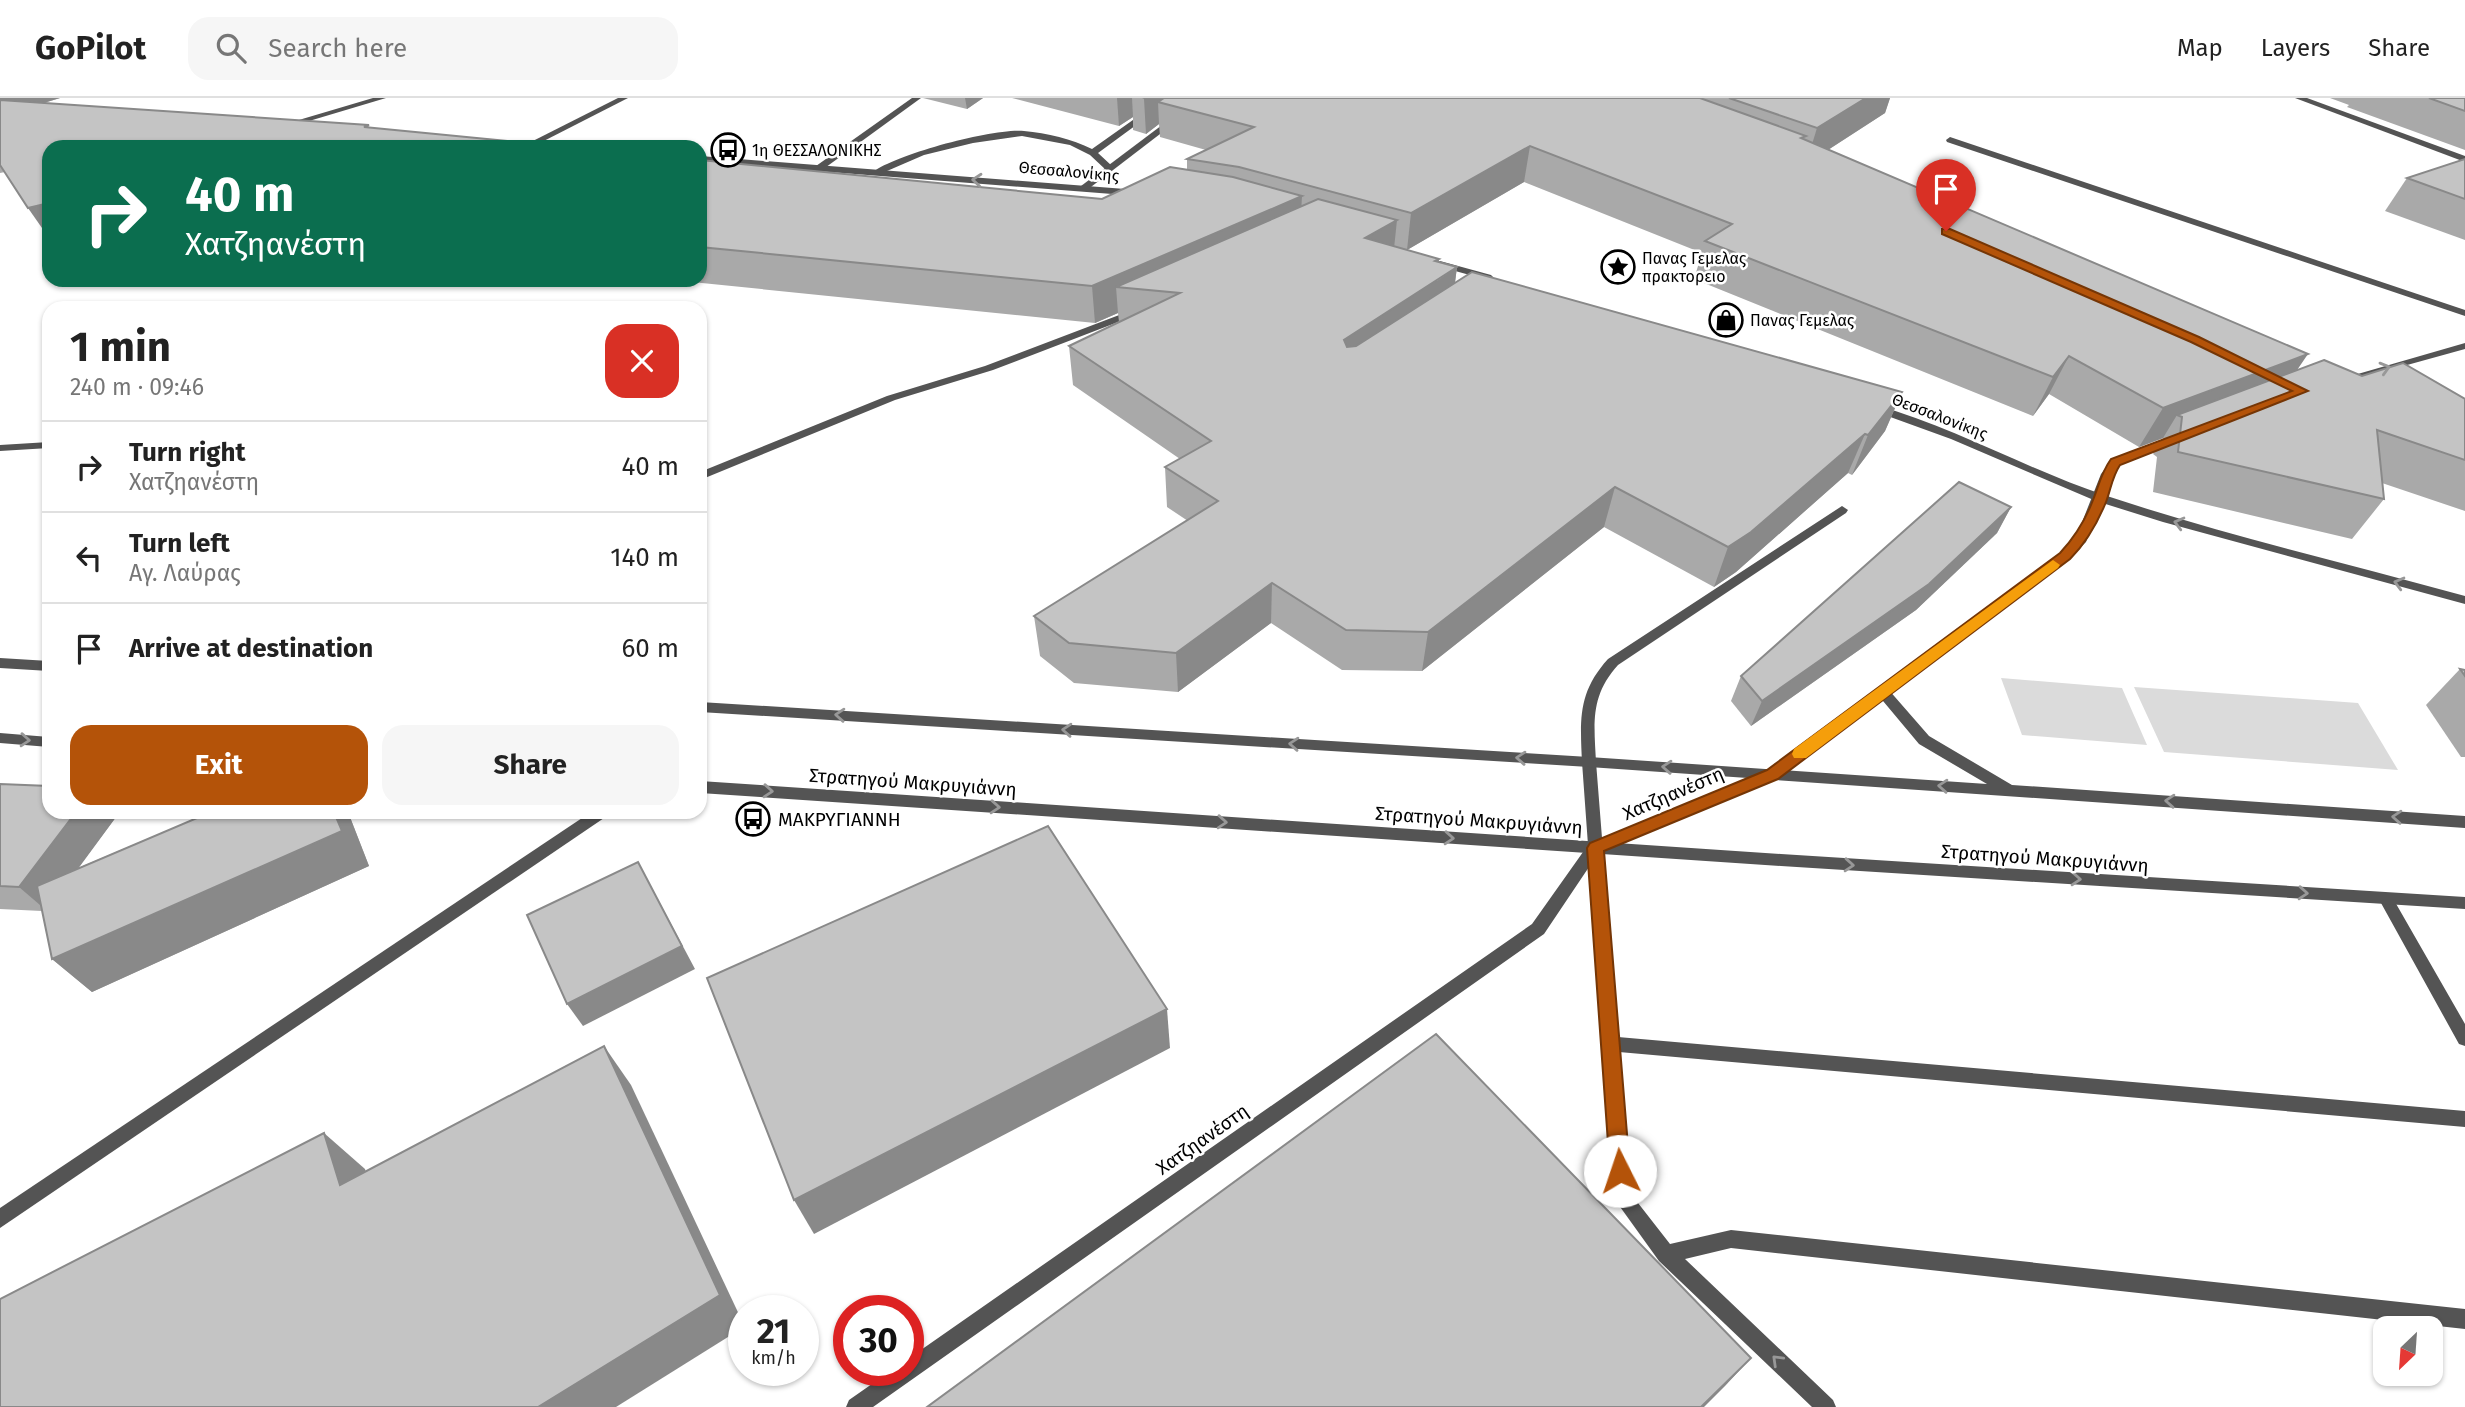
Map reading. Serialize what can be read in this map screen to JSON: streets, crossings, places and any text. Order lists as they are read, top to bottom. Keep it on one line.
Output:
{"streets":{"street":["Θεσσαλονίκης","Στρατηγού Μακρυγιάννη","Χατζηανέστη"]},"crossings":[["Θεσσαλονίκης","Χατζηανέστη"],["Στρατηγού Μακρυγιάννη","Χατζηανέστη"]],"places":{"bus stop":["1η ΘΕΣΣΑΛΟΝΙΚΗΣ","ΜΑΚΡΥΓΙΑΝΝΗ"],"place":["Πανας Γεμελας πρακτορειο"],"shop":["Πανας Γεμελας"]},"north":"bottom left","page":{"header":"GoPilot","search":"Search here","nav":["Map","Layers","Share"],"turn":["40 m","Χατζηανέστη"],"heading":["1 min","240 m · 09:46"],"list":[{"name":"Turn right","note":"Χατζηανέστη","value":"40 m"},{"name":"Turn left","note":"Αγ. Λαύρας","value":"140 m"},{"name":"Arrive at destination","value":"60 m"}],"buttons":["Exit","Share"],"speed":"21 km/h","limit":"30"}}
